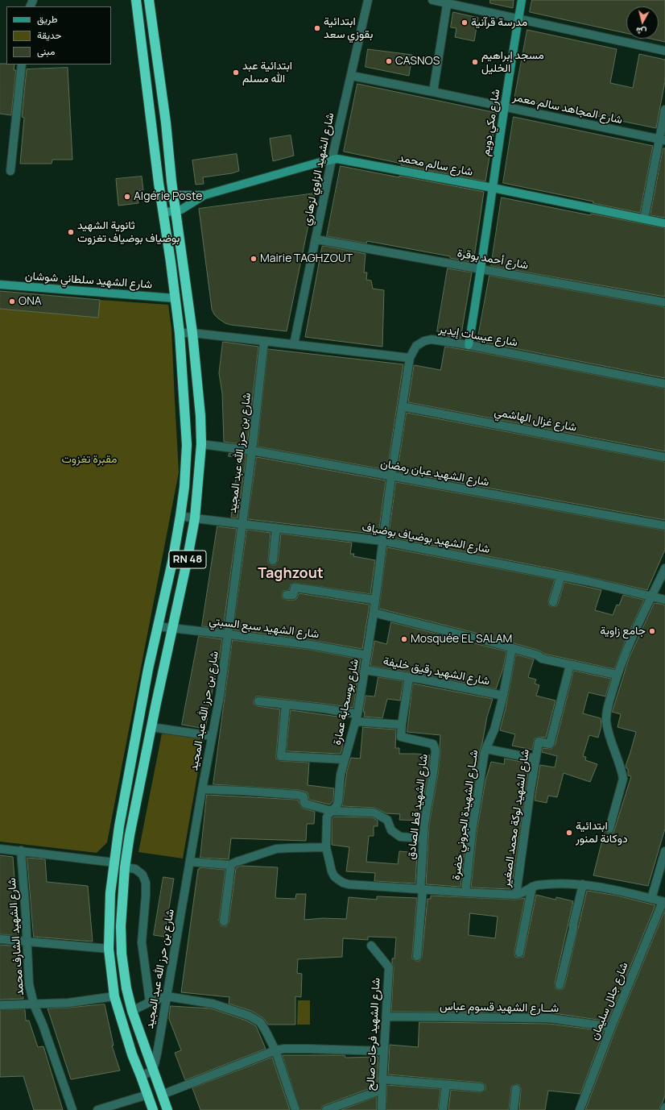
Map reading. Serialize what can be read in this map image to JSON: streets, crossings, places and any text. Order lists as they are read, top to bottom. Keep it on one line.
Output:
{"streets":{"highway":["RN 48"],"street":["شارع المجاهد سالم معمر","شارع مكي دويم","شارع سالم محمد","شارع الشهيد الزاوي لزهاري","شارع أحمد بوقرة","شارع الشهيد سلطاني شوشان","شارع عيسات إيدير","شارع غزال الهاشمي","شارع بن حرز الله عبد المجيد","شارع الشهيد عبان رمضان","شارع الشهيد بوضياف بوضياف","شارع الشهيد سبع السبتي","شارع الشهيد رقيق خليفة","شارع بوسحابة عمارة","شارع الشهيد قط الصادق","شــارع الشهيدة الجروني خضرة","شارع الشهيد لوكة محمد الصغير","شارع الشهيد الشارف محمد","شارع جلال سليمان","شــارع الشهيد قسوم عباس","شارع الشهيد فرحات صالح"]},"crossings":[["شارع المجاهد سالم معمر","شارع مكي دويم"],["شارع المجاهد سالم معمر","شارع الشهيد الزاوي لزهاري"],["شارع مكي دويم","شارع سالم محمد"],["شارع مكي دويم","شارع أحمد بوقرة"],["شارع مكي دويم","شارع عيسات إيدير"],["شارع سالم محمد","شارع الشهيد الزاوي لزهاري"],["شارع سالم محمد","RN 48"],["شارع الشهيد الزاوي لزهاري","شارع أحمد بوقرة"],["شارع الشهيد سلطاني شوشان","RN 48"],["شارع عيسات إيدير","شارع بوسحابة عمارة"],["شارع غزال الهاشمي","شارع بوسحابة عمارة"],["شارع بن حرز الله عبد المجيد","شارع الشهيد عبان رمضان"],["شارع بن حرز الله عبد المجيد","شارع الشهيد بوضياف بوضياف"],["شارع بن حرز الله عبد المجيد","RN 48"],["شارع بن حرز الله عبد المجيد","شارع الشهيد سبع السبتي"],["شارع الشهيد عبان رمضان","RN 48"],["شارع الشهيد عبان رمضان","شارع بوسحابة عمارة"],["شارع الشهيد بوضياف بوضياف","RN 48"],["شارع الشهيد بوضياف بوضياف","شارع بوسحابة عمارة"],["RN 48","شارع الشهيد سبع السبتي"],["شارع الشهيد سبع السبتي","شارع بوسحابة عمارة"],["شارع الشهيد رقيق خليفة","شارع بوسحابة عمارة"],["شارع الشهيد رقيق خليفة","شارع الشهيد قط الصادق"],["شارع الشهيد رقيق خليفة","شــارع الشهيدة الجروني خضرة"],["شارع بوسحابة عمارة","شارع الشهيد قط الصادق"],["شارع جلال سليمان","شــارع الشهيد قسوم عباس"],["شــارع الشهيد قسوم عباس","شارع الشهيد فرحات صالح"]],"districts":["Taghzout"],"parks":["مقبرة تغزوت"],"places":["مدرسة قرآنية","ابتدائية بقوزي سعد","CASNOS","مسجد إبراهيم الخليل","ابتدائية عبد الله مسلم","Algérie Poste","ثانوية الشهيد بوضياف بوضياف تغزوت","Mairie TAGHZOUT","ONA","جامع زاوية","Mosquée EL SALAM","ابتدائية دوكانة لمنور"],"legend":["طريق","حديقة","مبنى"],"north":"bottom"}
